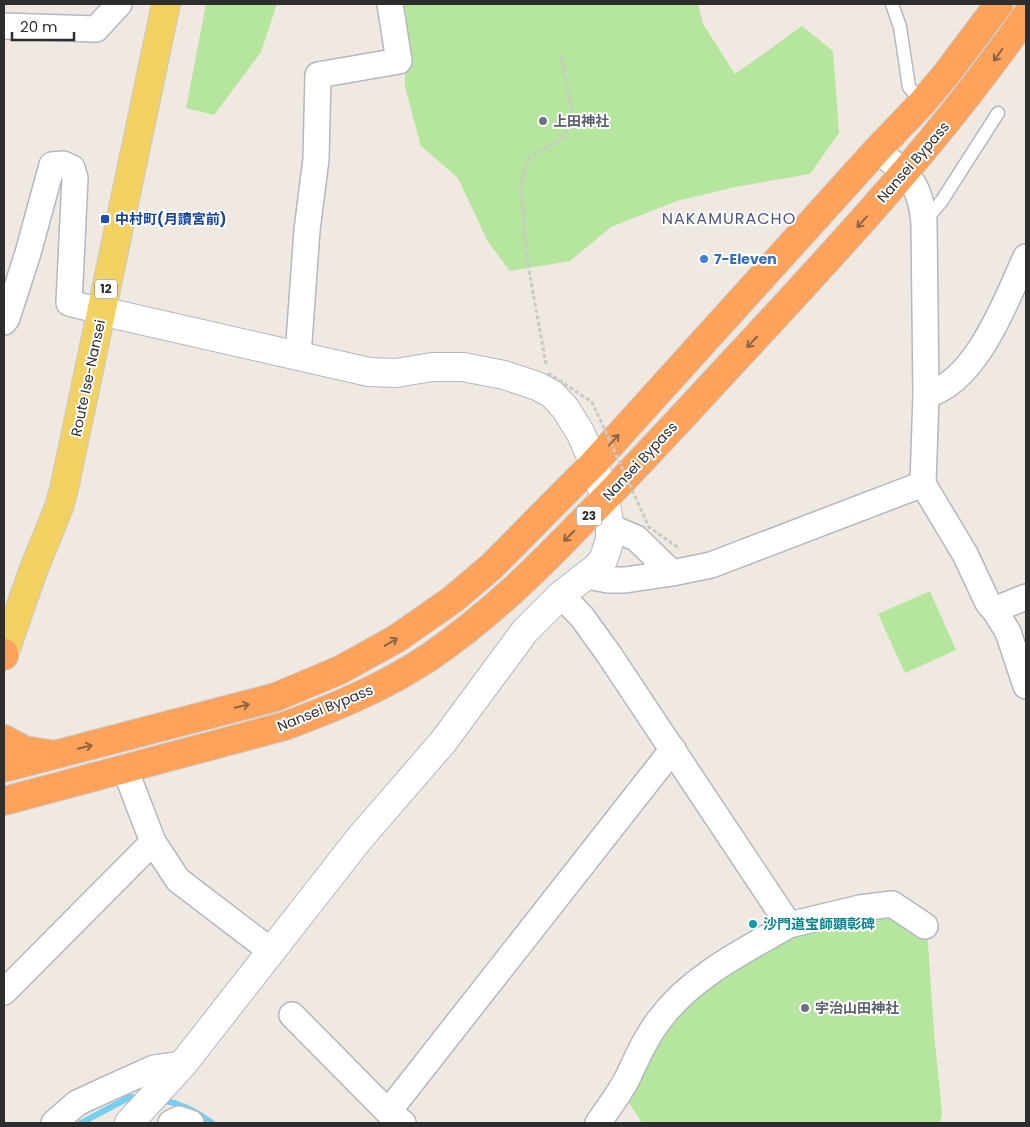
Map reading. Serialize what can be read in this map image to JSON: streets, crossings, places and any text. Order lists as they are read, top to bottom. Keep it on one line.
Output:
{"streets":{"highway":["Nansei Bypass","23"],"main road":["12","Route Ise-Nansei"]},"districts":["NAKAMURACHO"],"places":{"other":["上田神社","7-Eleven","沙門道宝師顕彰碑","宇治山田神社"],"transit":["中村町(月讀宮前)"]},"scale_bar":"20 m"}
